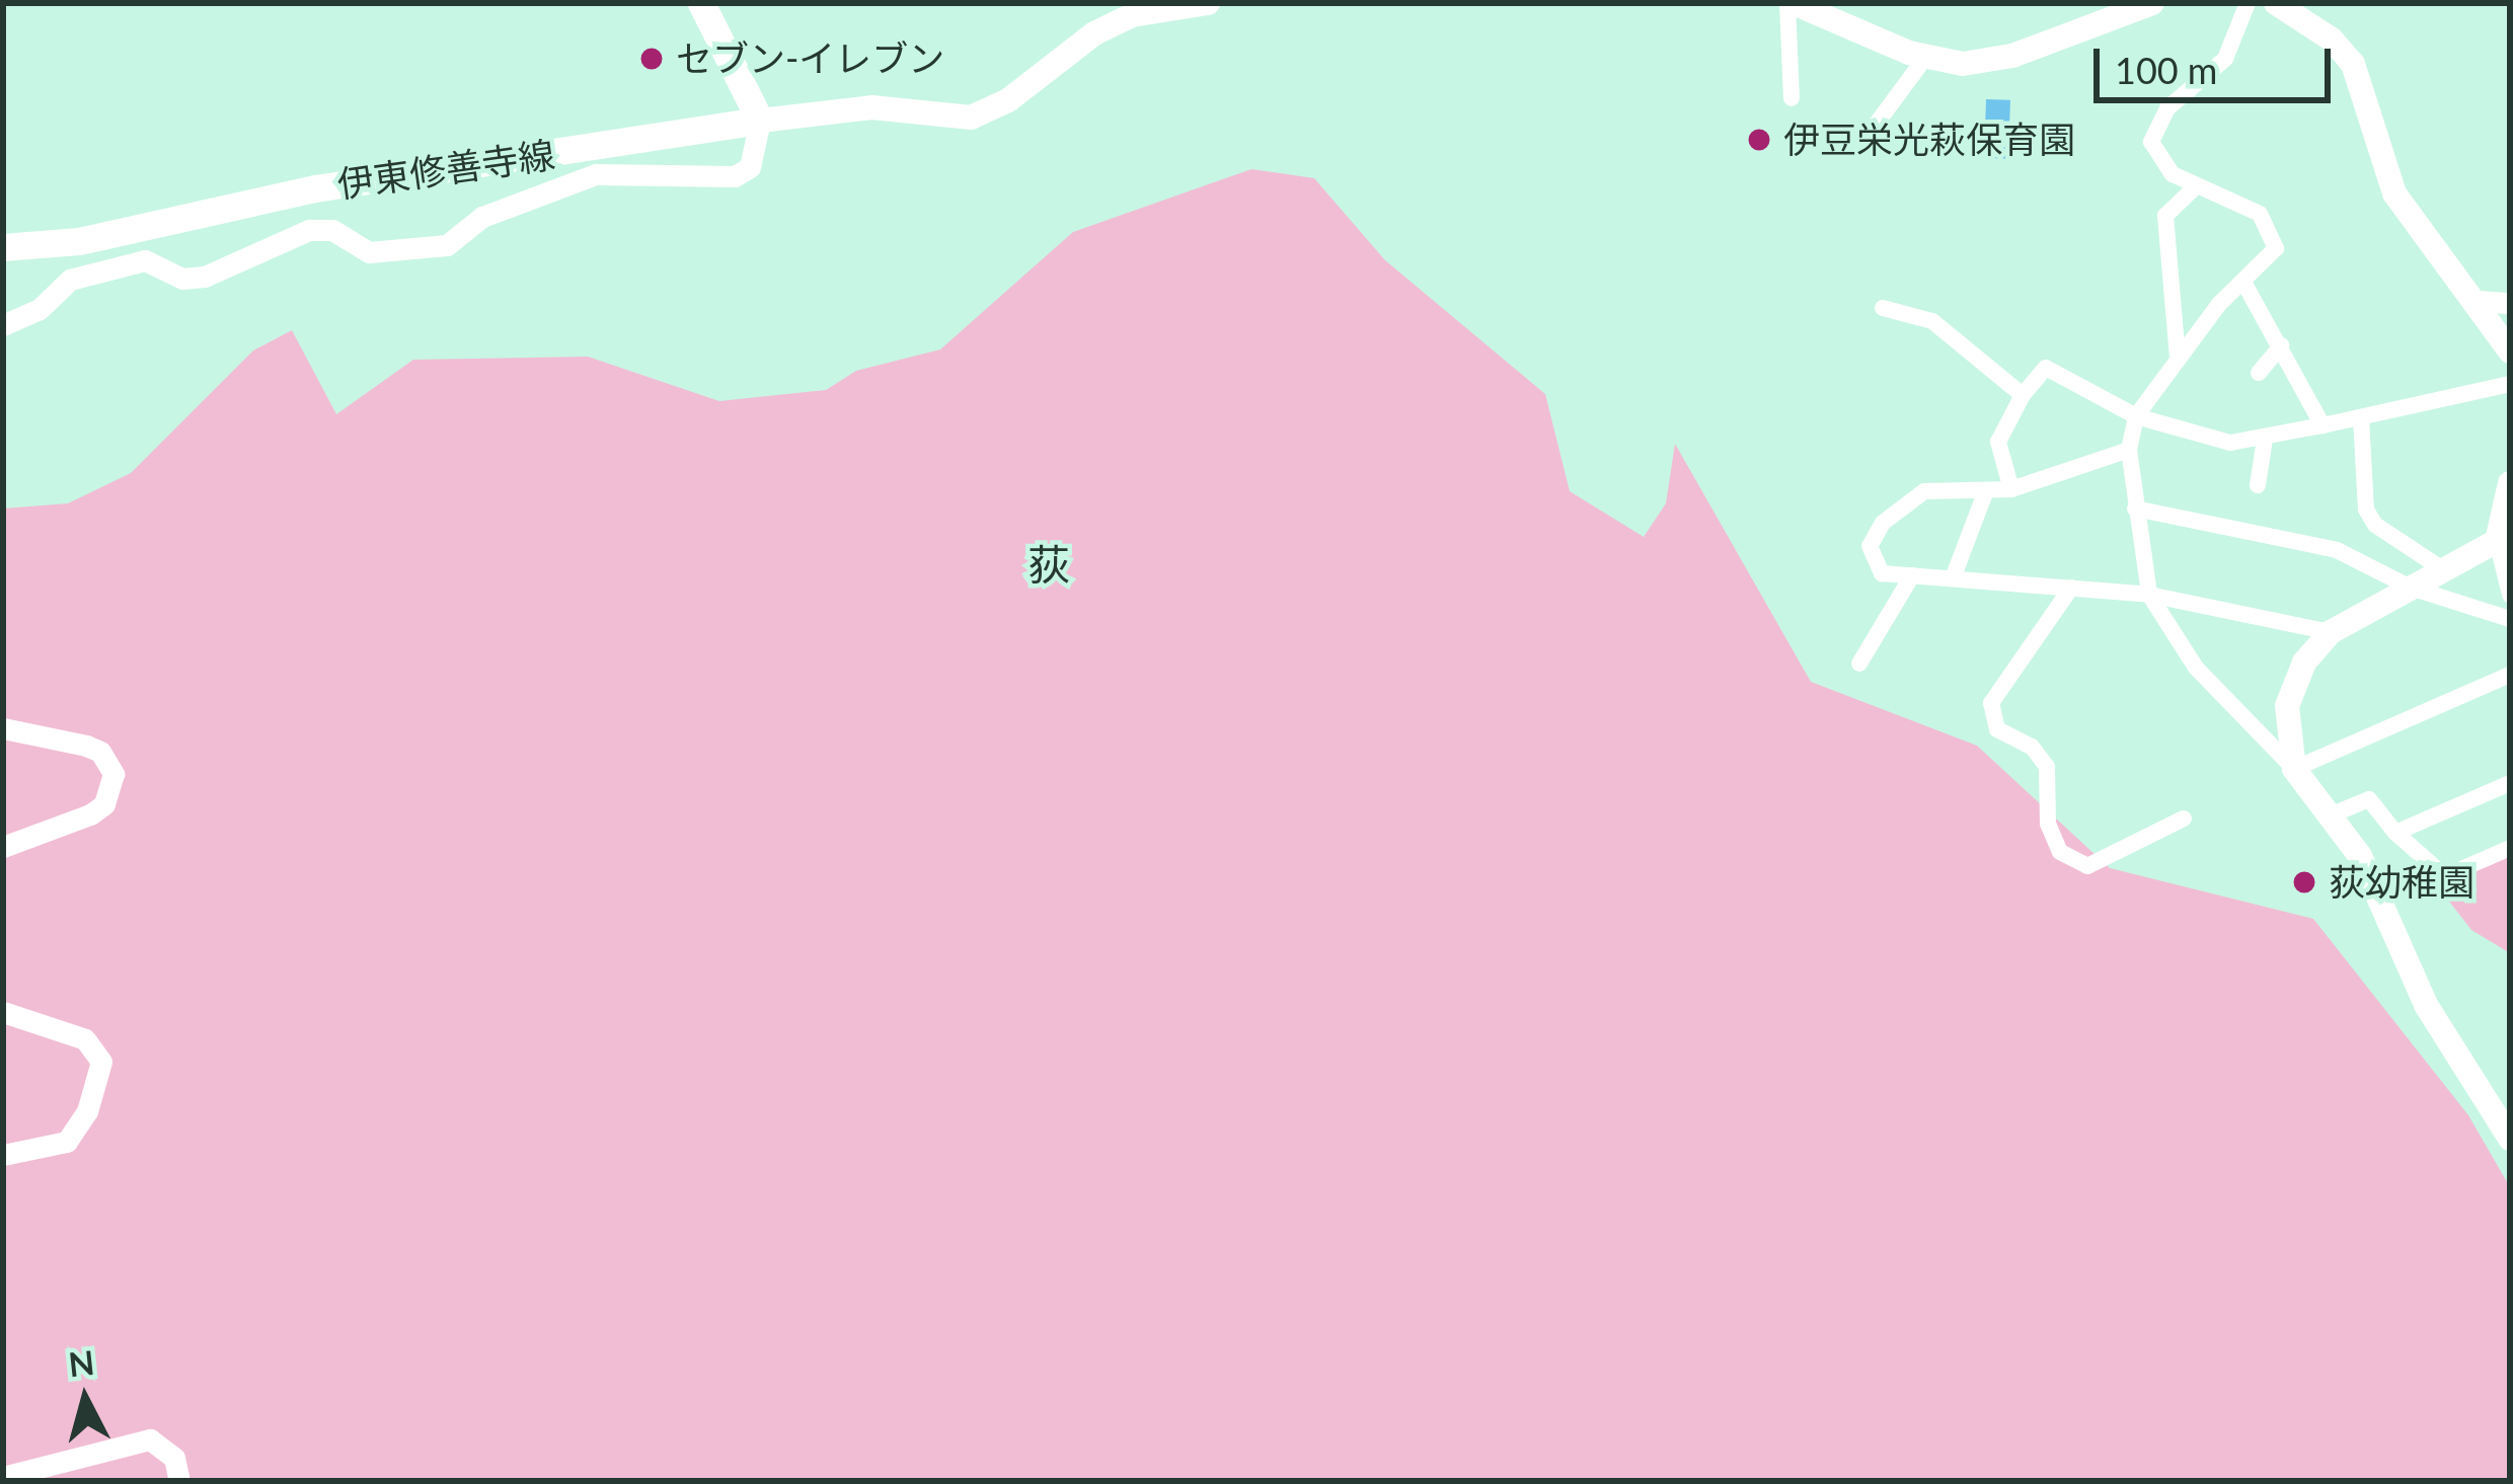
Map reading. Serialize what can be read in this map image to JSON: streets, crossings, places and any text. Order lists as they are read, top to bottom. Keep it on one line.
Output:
{"streets":{"main road":["伊東修善寺線"]},"districts":["荻"],"places":["セブン-イレブン","伊豆栄光萩保育園","荻幼稚園"],"scale_bar":"100 m","north":"top"}
